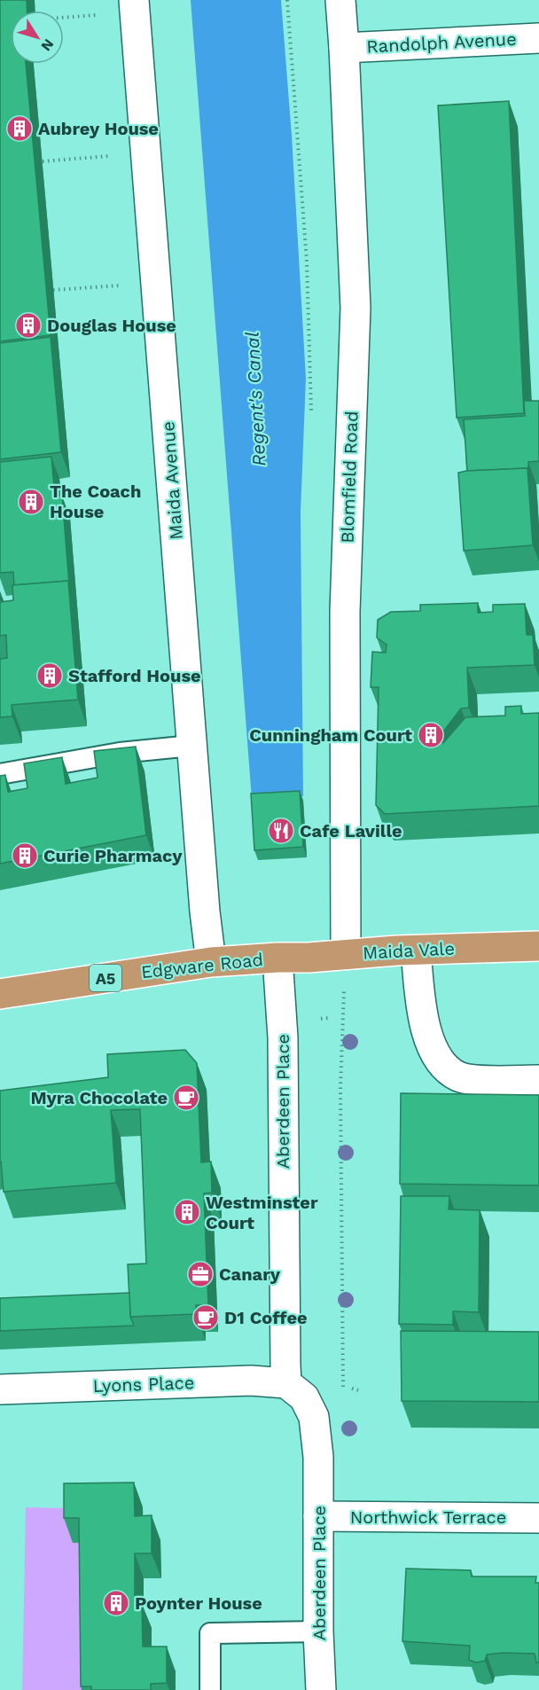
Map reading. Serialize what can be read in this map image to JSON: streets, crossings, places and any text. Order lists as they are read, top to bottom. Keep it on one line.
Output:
{"streets":{"highway":["Maida Vale","Edgware Road","A5"],"street":["Randolph Avenue","Blomfield Road","Maida Avenue","Aberdeen Place","Lyons Place","Northwick Terrace"]},"crossings":[["Randolph Avenue","Blomfield Road"],["Blomfield Road","Maida Vale"],["Maida Avenue","Edgware Road"],["Maida Vale","Edgware Road"],["Maida Vale","Aberdeen Place"],["Edgware Road","Aberdeen Place"],["Aberdeen Place","Lyons Place"],["Aberdeen Place","Northwick Terrace"]],"water":["Regent's Canal"],"places":{"building":["Aubrey House","Douglas House","The Coach House","Stafford House","Cunningham Court","Curie Pharmacy","Westminster Court","Poynter House"],"restaurant":["Cafe Laville"],"cafe":["Myra Chocolate","D1 Coffee"],"office":["Canary"]},"north":"bottom right"}
